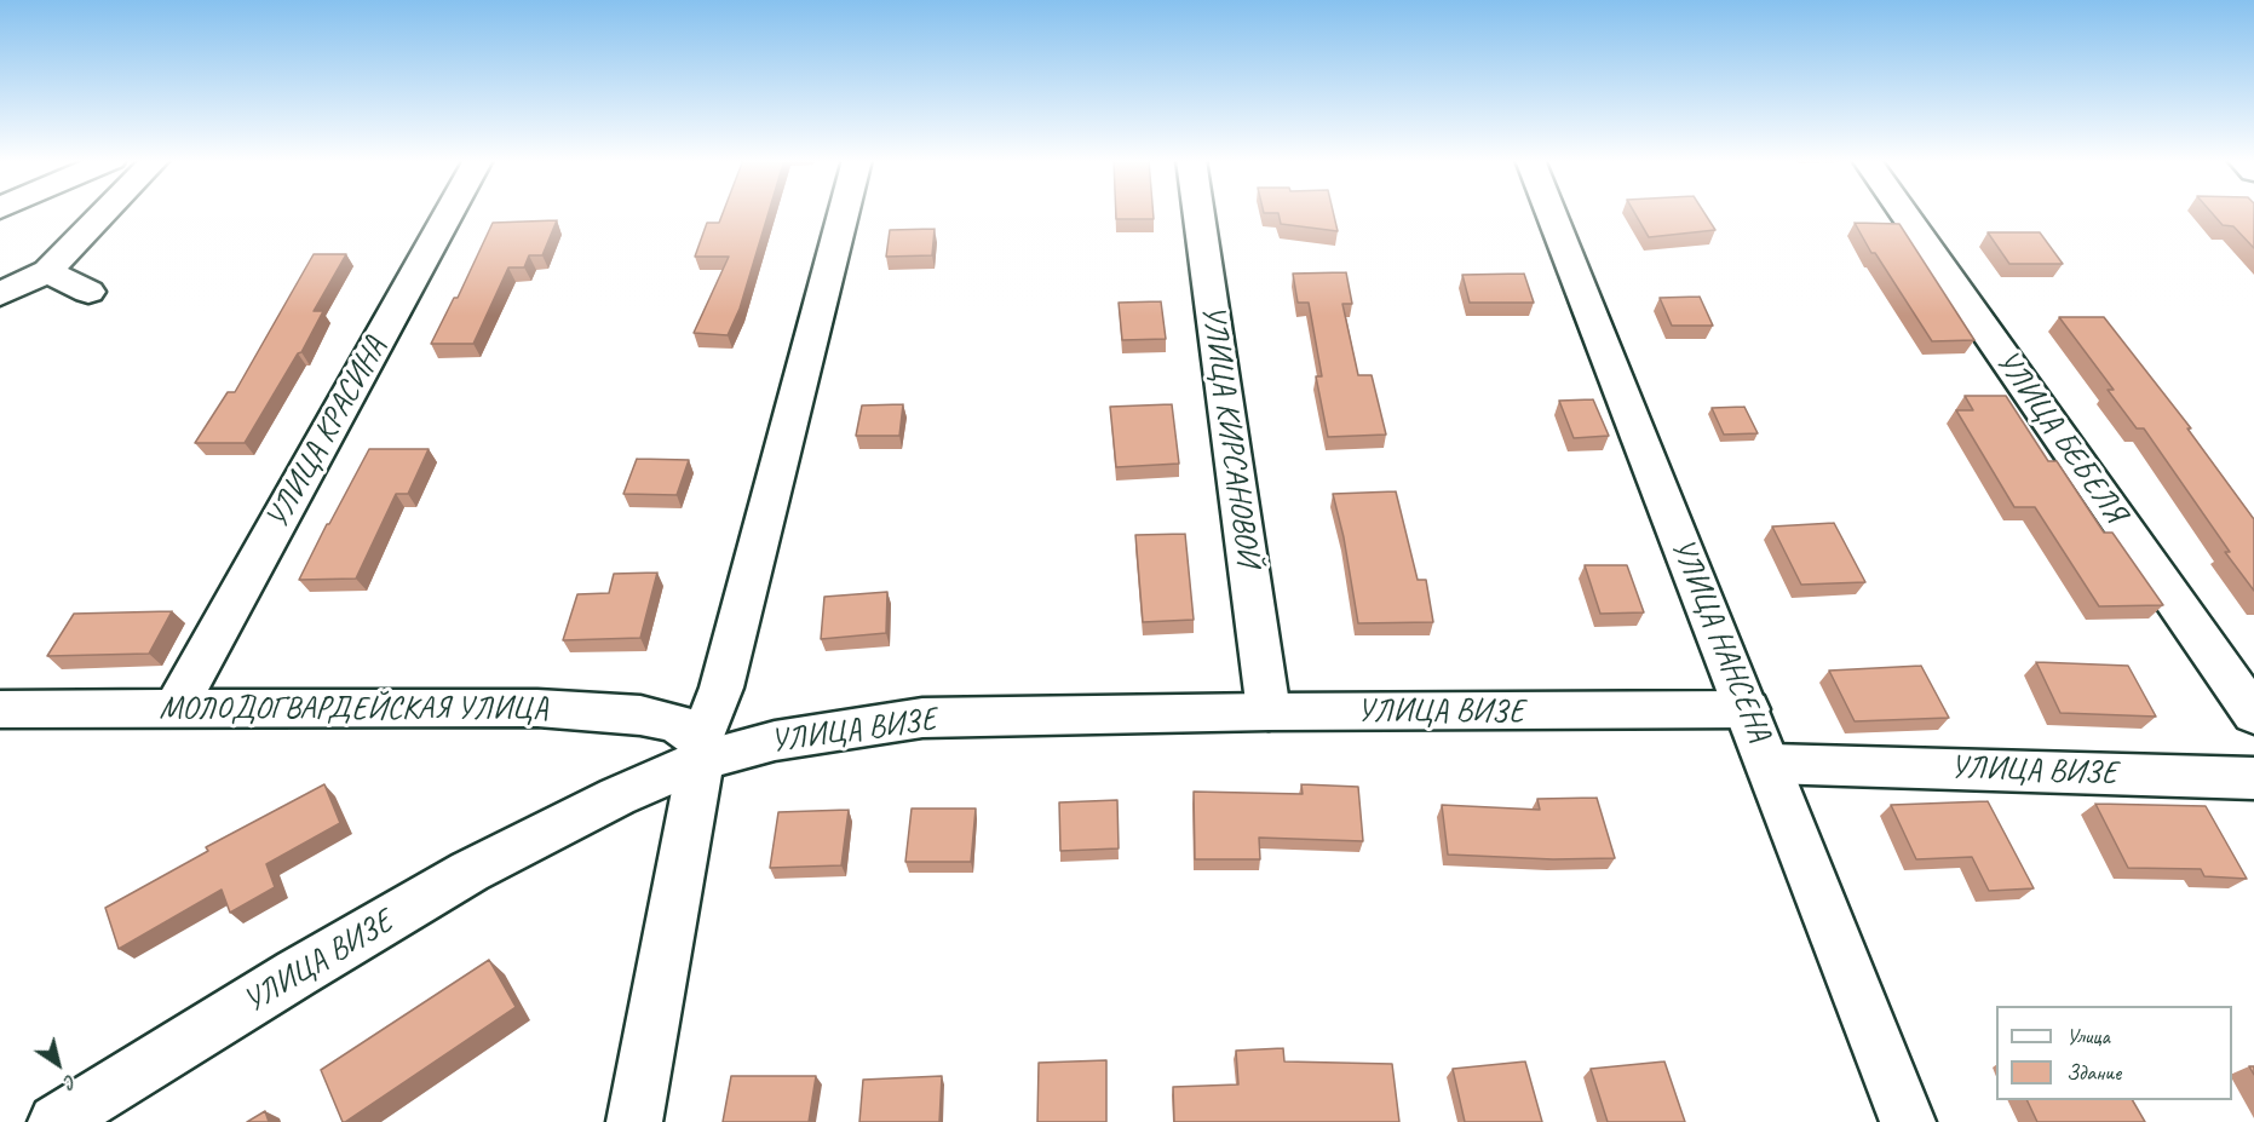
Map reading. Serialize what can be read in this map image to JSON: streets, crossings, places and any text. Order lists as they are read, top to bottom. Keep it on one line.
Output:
{"streets":{"street":["УЛИЦА КРАСИНА","УЛИЦА КИРСАНОВОЙ","УЛИЦА БЕБЕЛЯ","УЛИЦА НАНСЕНА","МОЛОДОГВАРДЕЙСКАЯ УЛИЦА","УЛИЦА ВИЗЕ"]},"crossings":[["УЛИЦА КРАСИНА","МОЛОДОГВАРДЕЙСКАЯ УЛИЦА"],["УЛИЦА КИРСАНОВОЙ","УЛИЦА ВИЗЕ"],["УЛИЦА НАНСЕНА","УЛИЦА ВИЗЕ"],["МОЛОДОГВАРДЕЙСКАЯ УЛИЦА","УЛИЦА ВИЗЕ"]],"legend":["Улица","Здание"],"north":"bottom right"}
